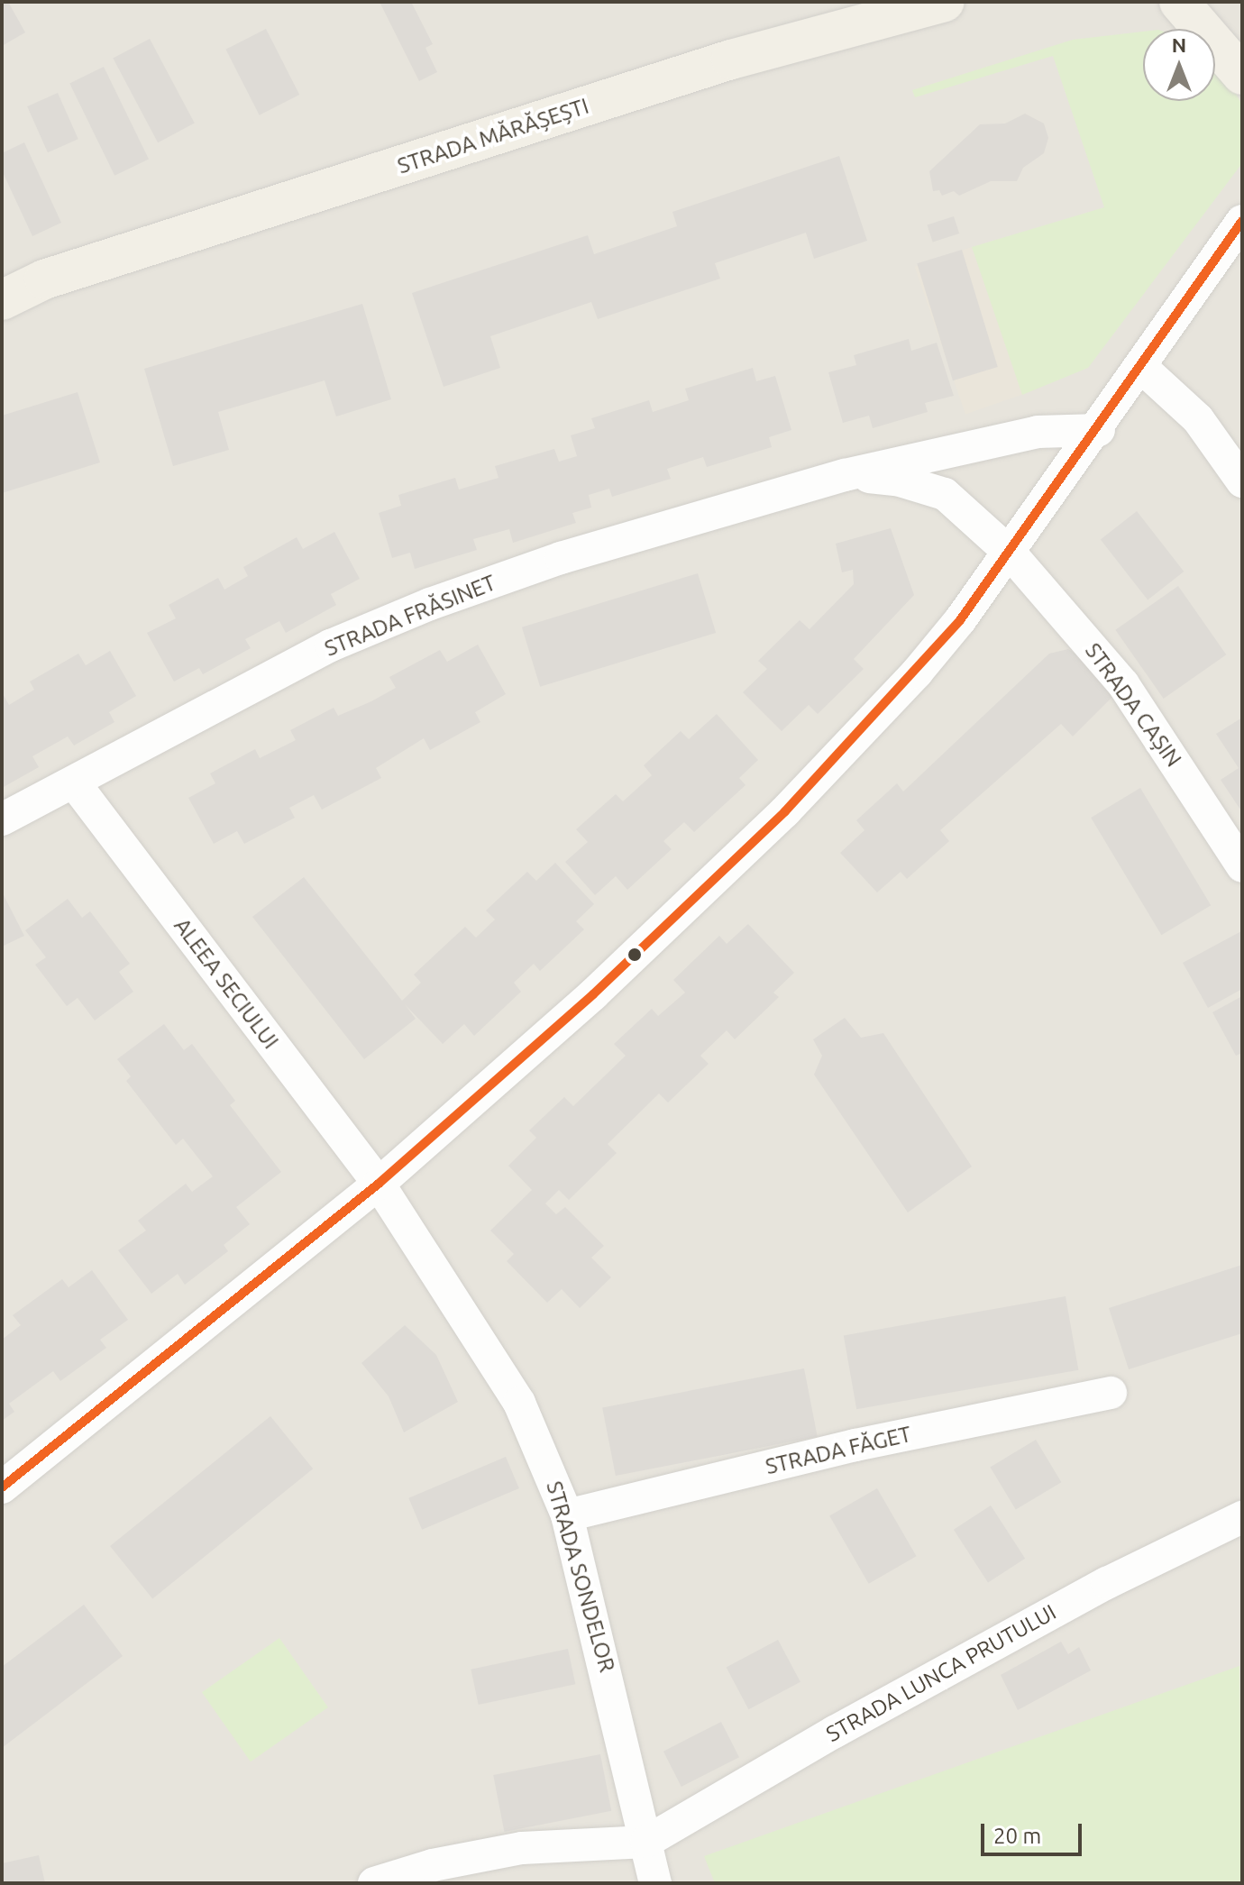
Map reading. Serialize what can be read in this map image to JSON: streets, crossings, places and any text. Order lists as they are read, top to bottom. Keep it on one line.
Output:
{"streets":{"main road":["STRADA MĂRĂȘEȘTI"],"street":["STRADA FRĂSINET","STRADA CAȘIN","ALEEA SECIULUI","STRADA FĂGET","STRADA SONDELOR","STRADA LUNCA PRUTULUI"]},"crossings":[["STRADA FRĂSINET","STRADA CAȘIN"],["STRADA FRĂSINET","ALEEA SECIULUI"],["ALEEA SECIULUI","STRADA SONDELOR"],["STRADA FĂGET","STRADA SONDELOR"],["STRADA SONDELOR","STRADA LUNCA PRUTULUI"]],"scale_bar":"20 m","north":"top"}
